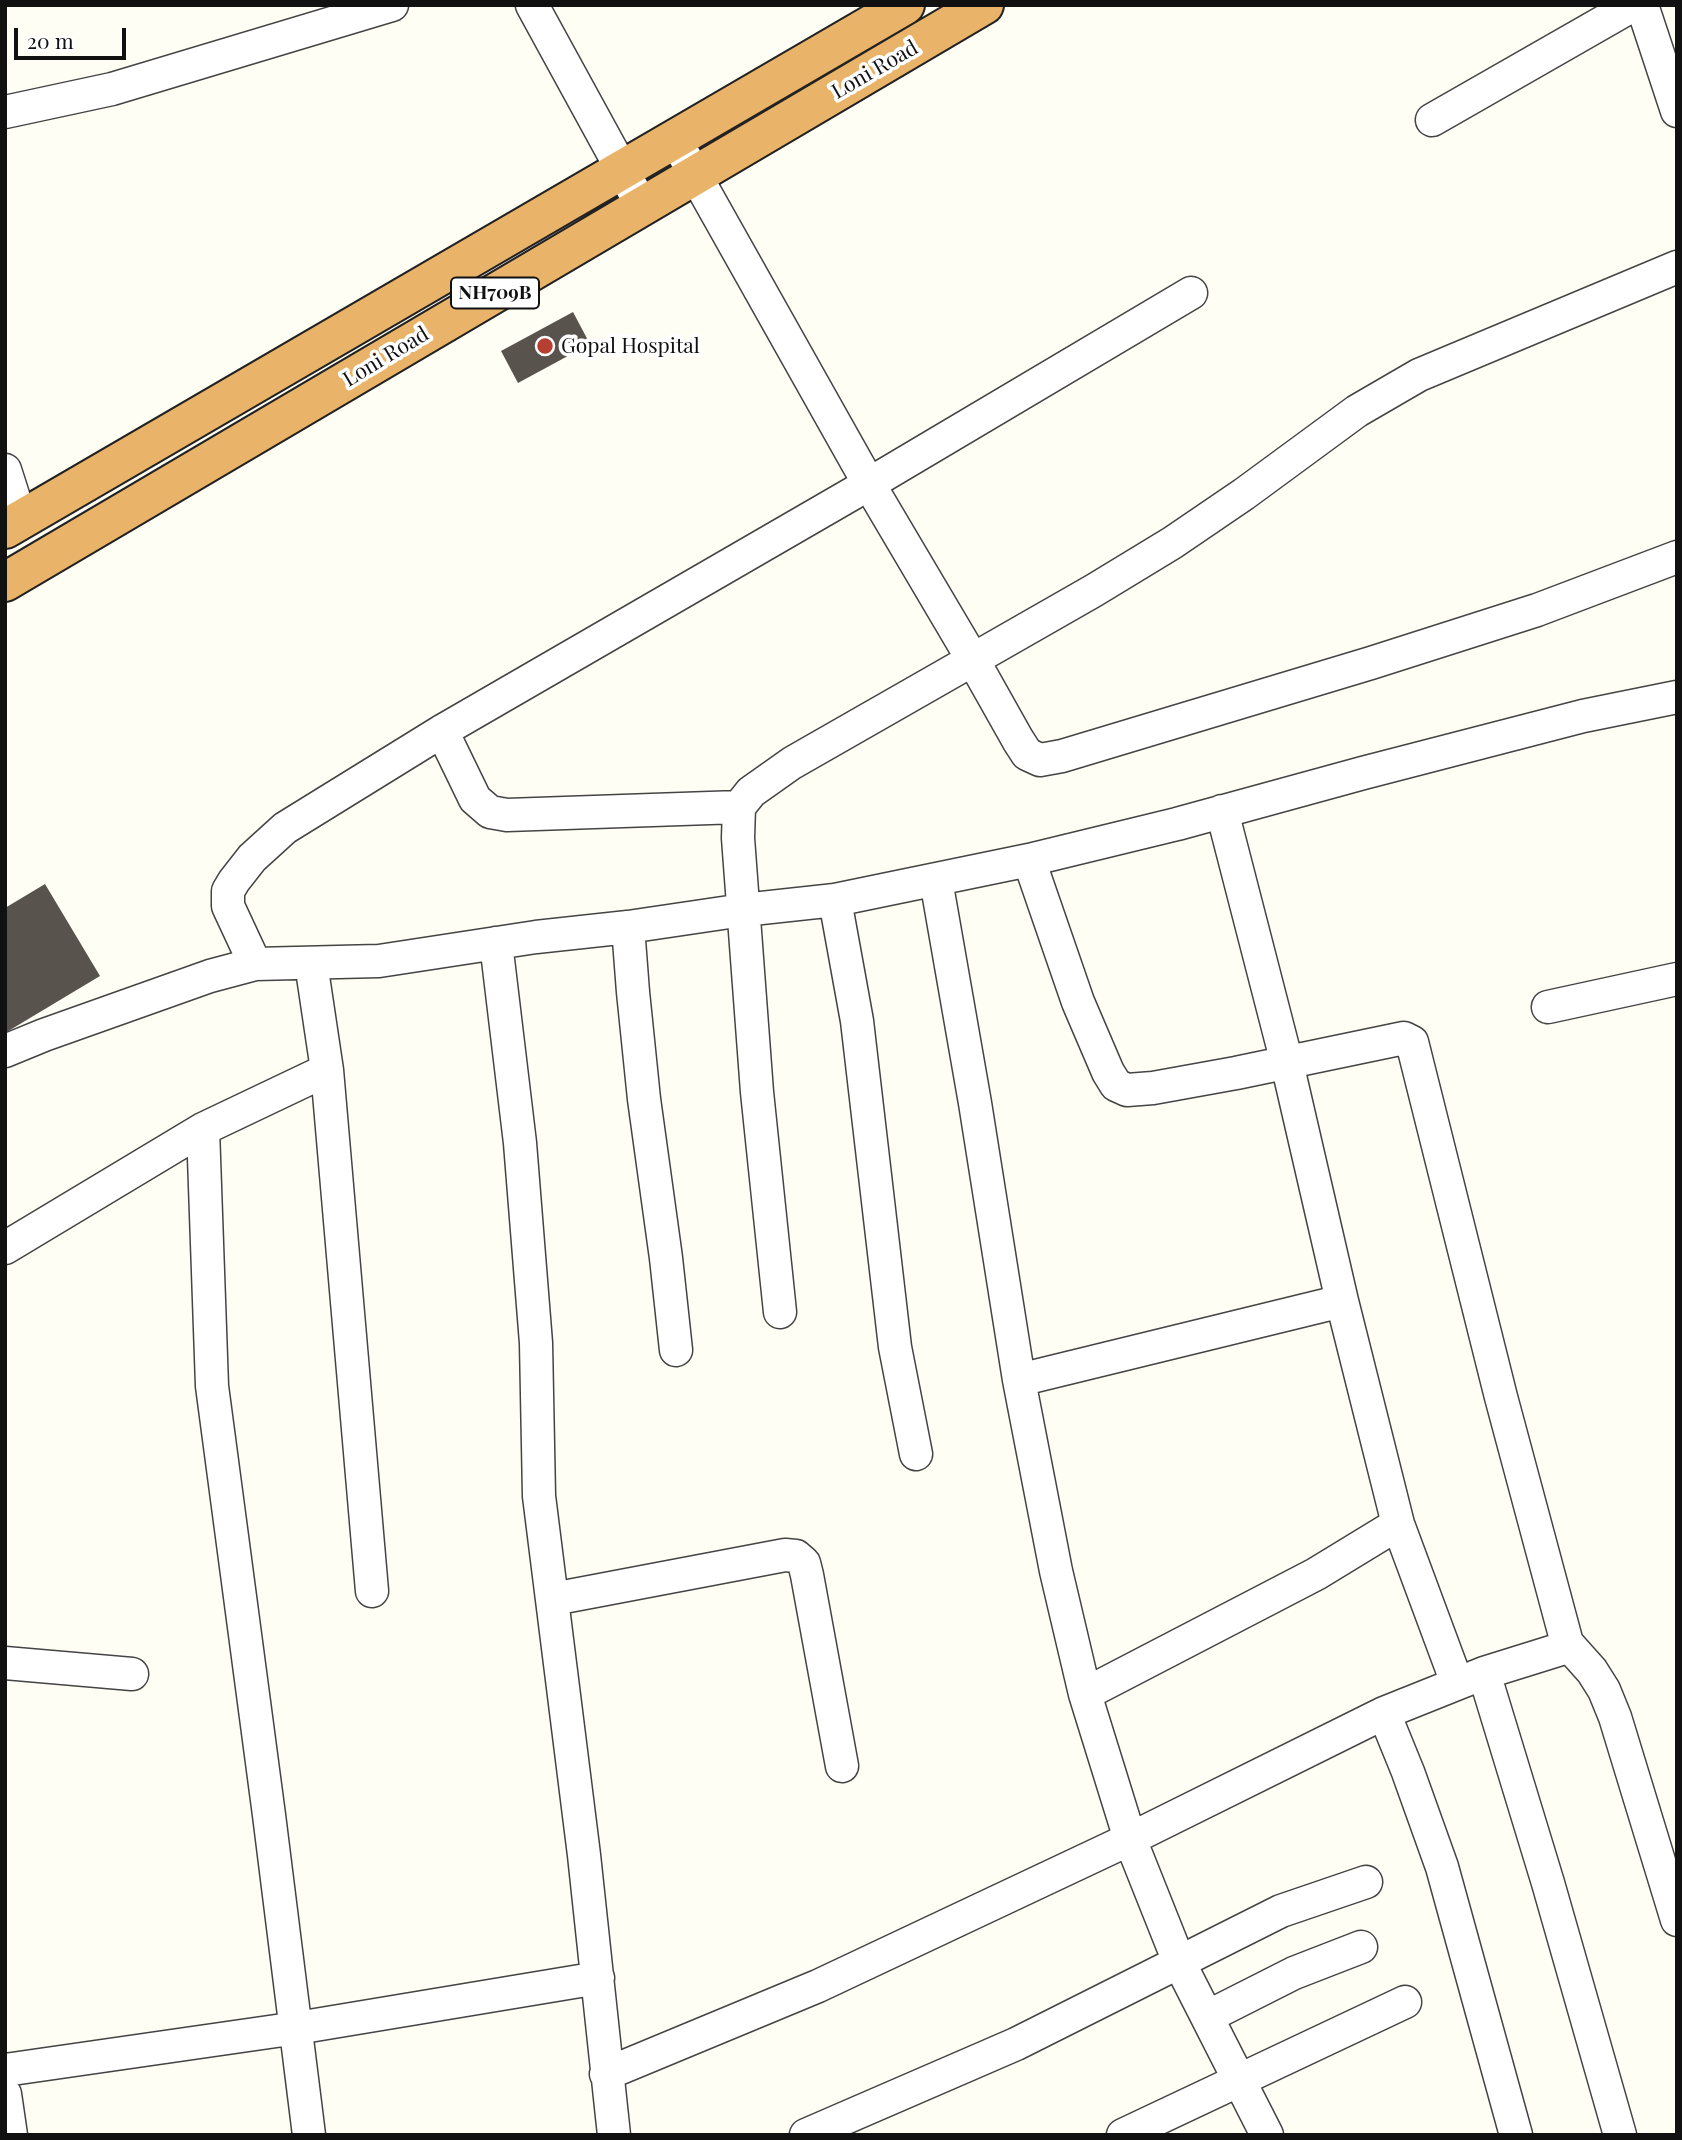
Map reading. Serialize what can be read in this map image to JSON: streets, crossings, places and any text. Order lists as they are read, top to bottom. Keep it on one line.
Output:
{"streets":{"highway":["Loni Road","NH709B"]},"places":["Gopal Hospital"],"scale_bar":"20 m"}
